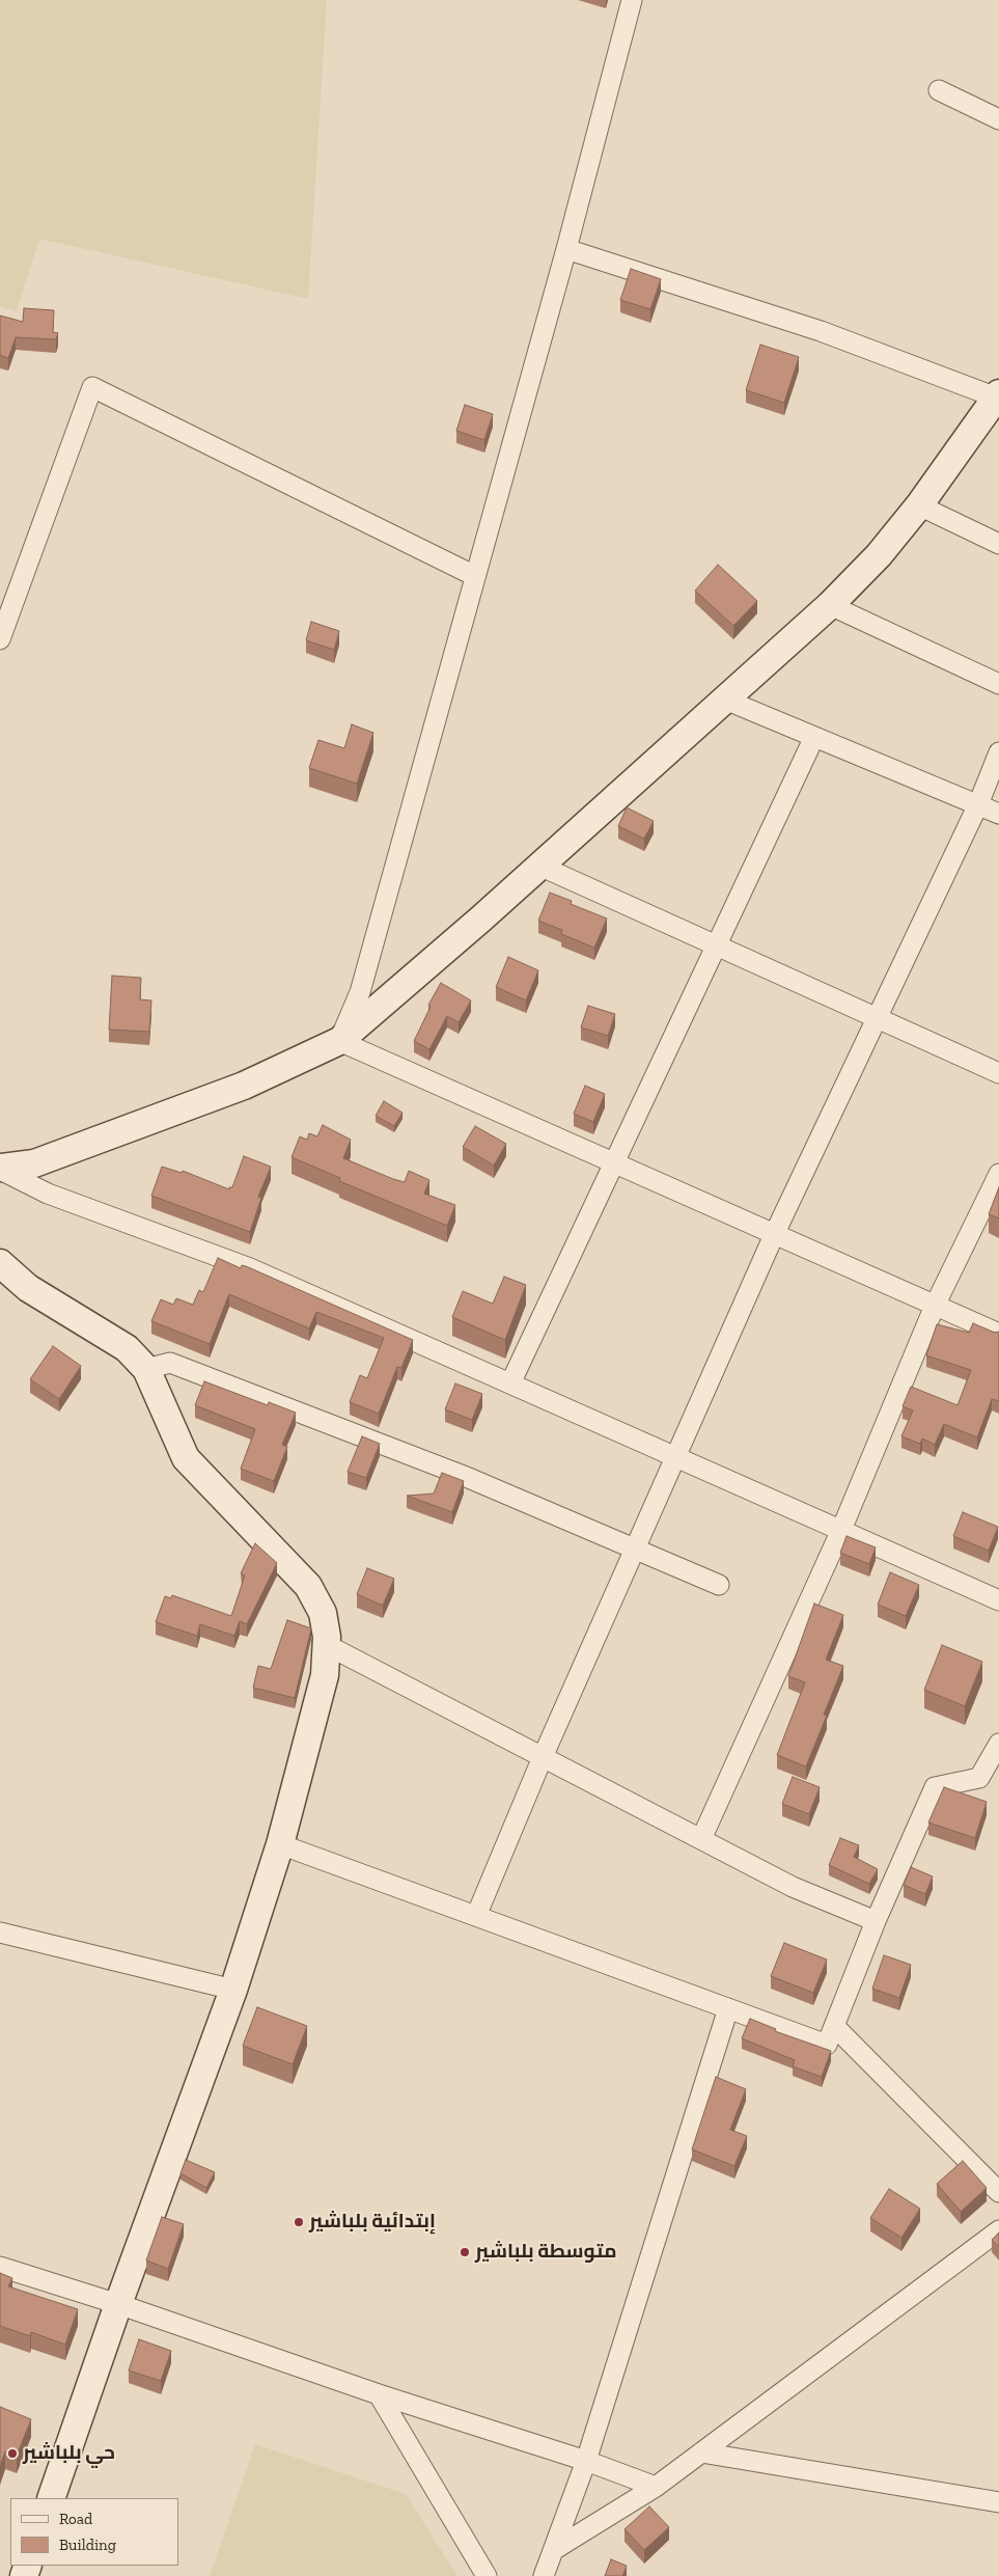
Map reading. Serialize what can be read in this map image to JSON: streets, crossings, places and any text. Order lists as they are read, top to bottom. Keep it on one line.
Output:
{"places":["إبتدائية بلباشير","متوسطة بلباشير","حي بلباشير"],"legend":["Road","Building"]}
